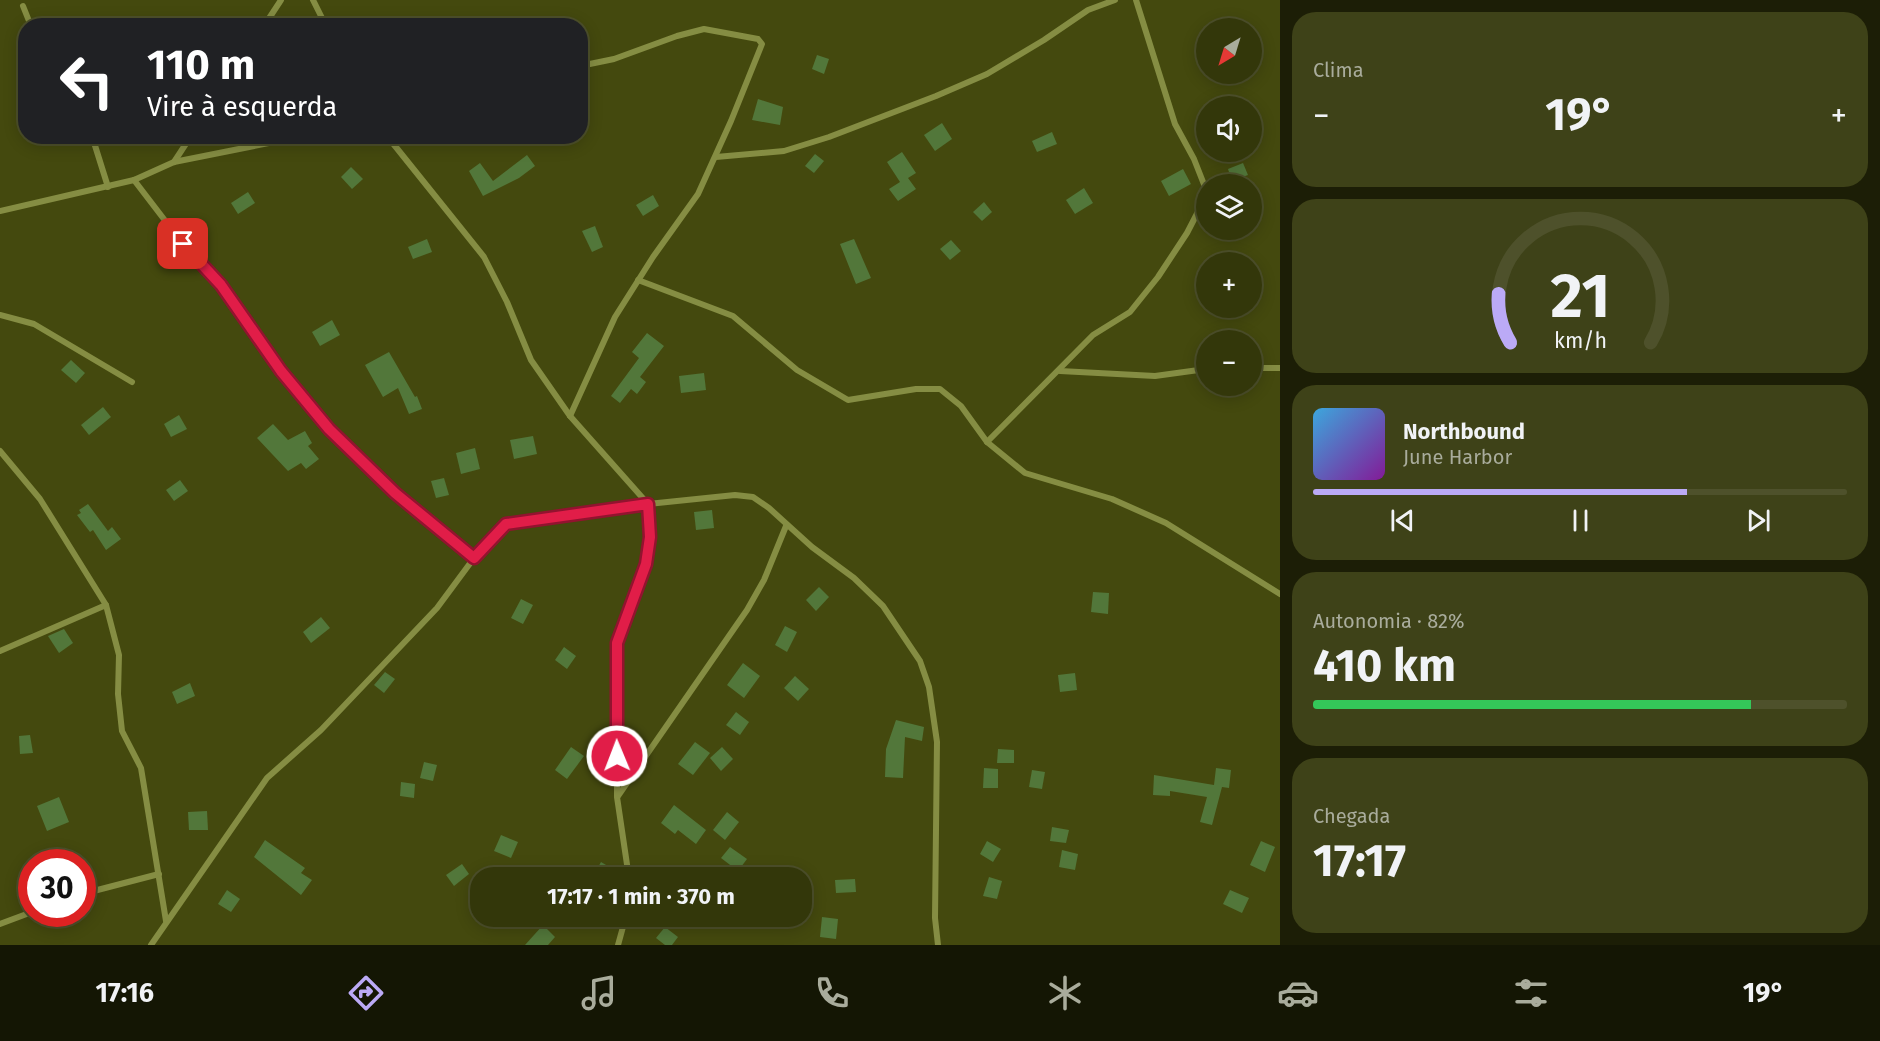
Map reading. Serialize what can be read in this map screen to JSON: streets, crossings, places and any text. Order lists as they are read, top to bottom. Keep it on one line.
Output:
{"north":"bottom left","page":{"tile":["Clima",["Autonomia · 82%","410 km"],["Chegada","17:17"]],"map_buttons":["+","−"],"turn":["110 m","Vire à esquerda"],"heat":["−","19°","+"],"song":["Northbound","June Harbor"],"limit":"30","trip":"17:17 · 1 min · 370 m","tabs":["17:16","19°"],"gauge":["21","km/h"]}}
